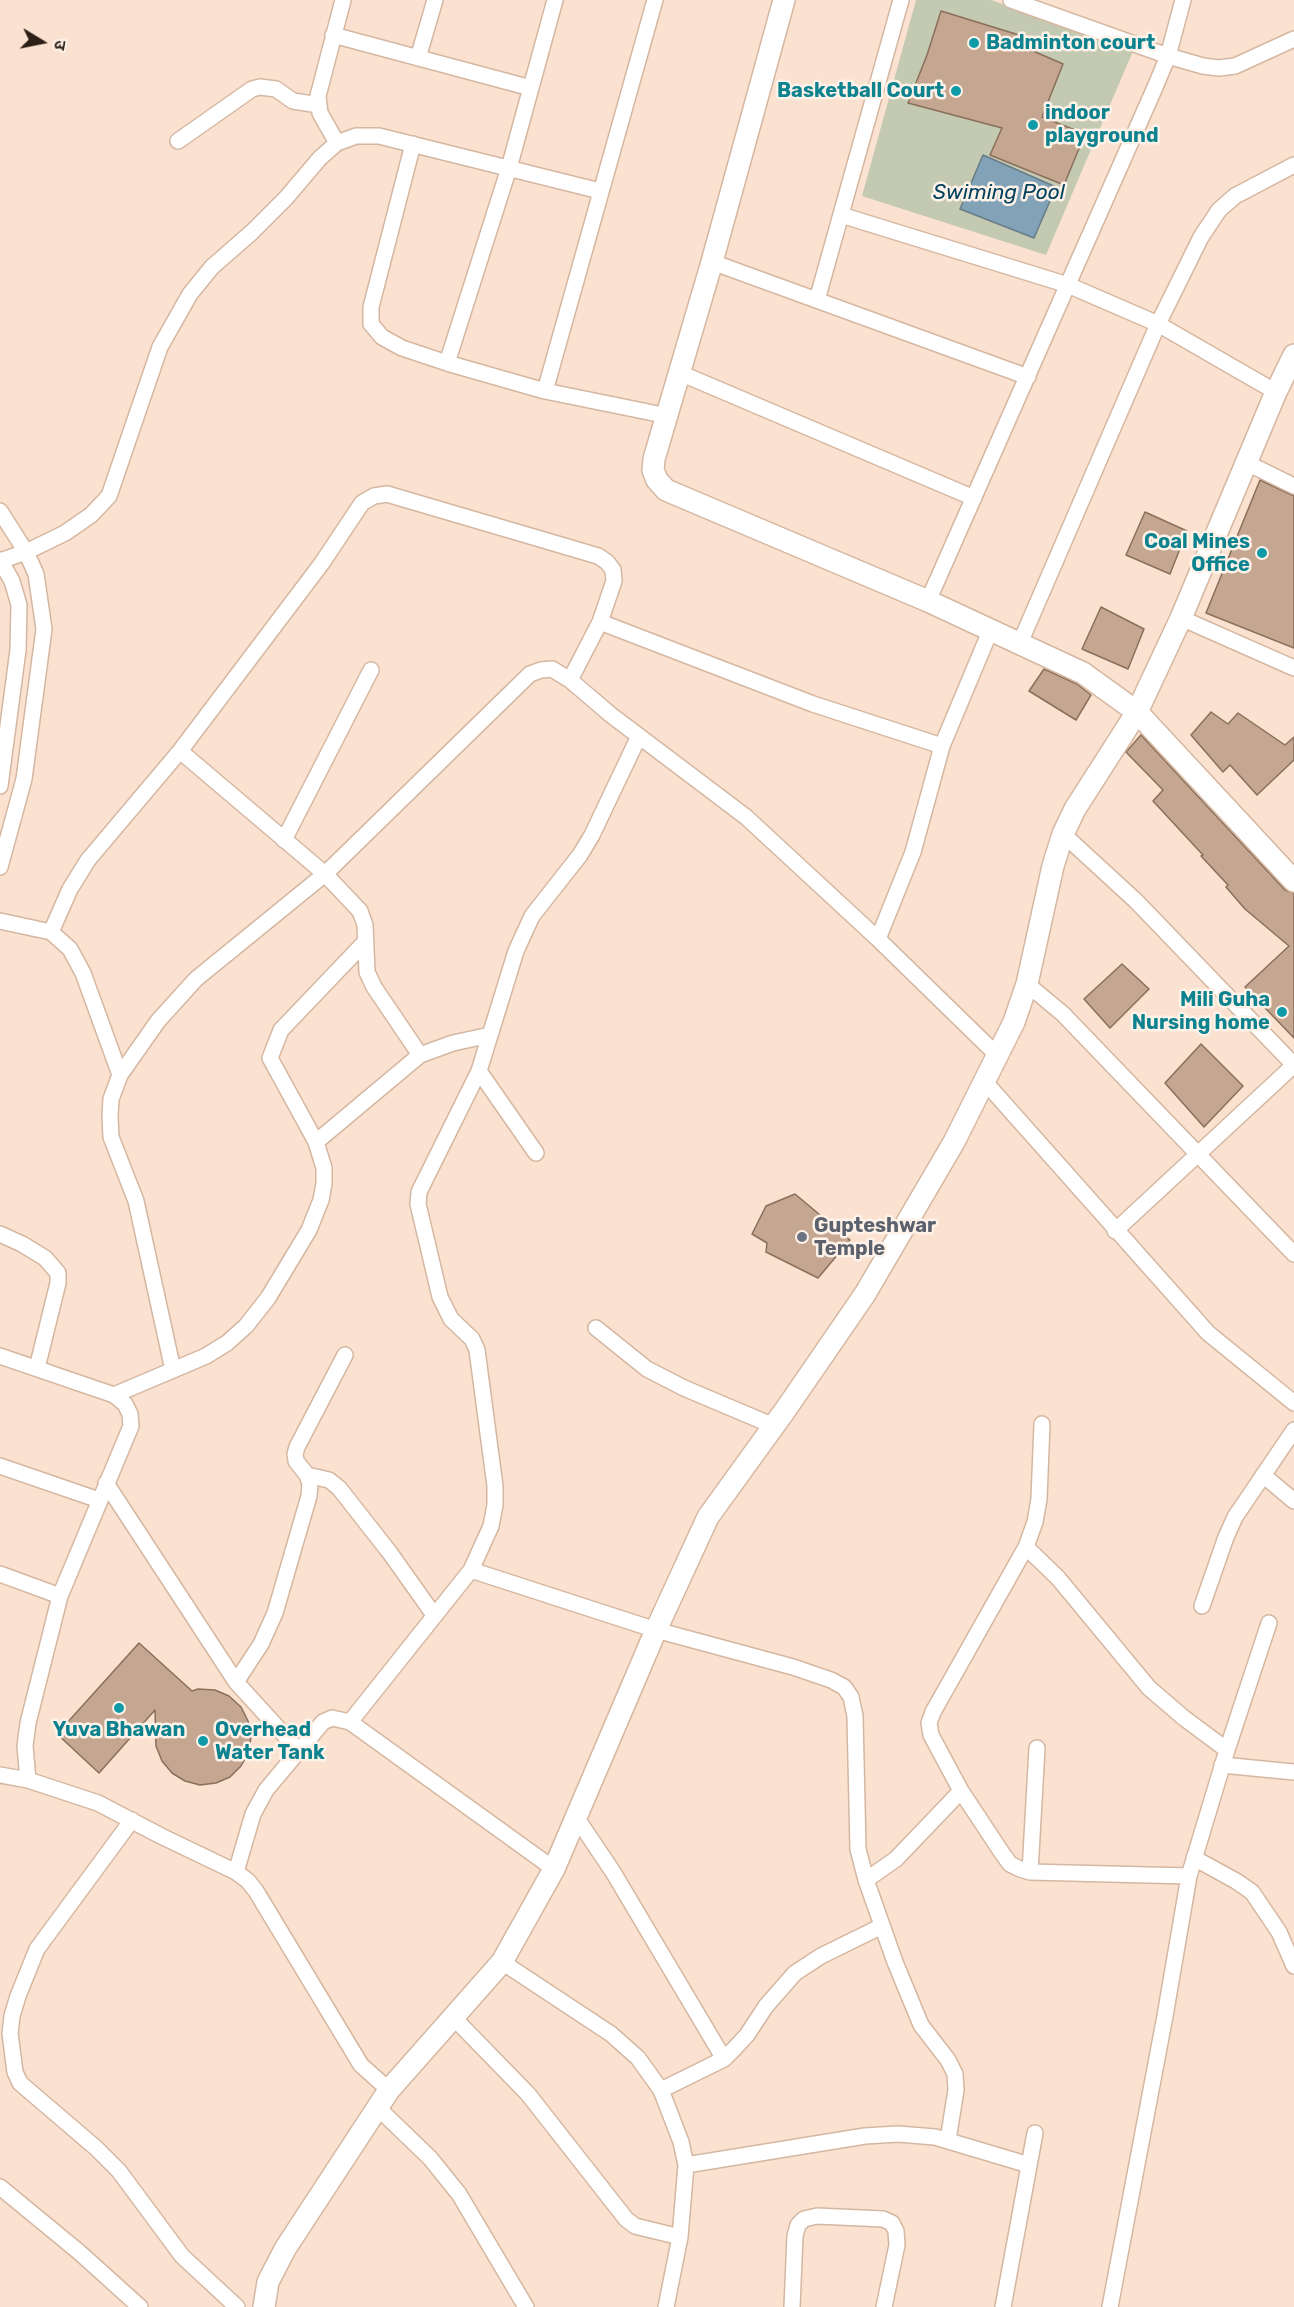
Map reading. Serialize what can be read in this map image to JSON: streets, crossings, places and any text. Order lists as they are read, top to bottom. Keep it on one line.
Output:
{"water":["Swiming Pool"],"places":["Badminton court","Basketball Court","indoor playground","Coal Mines Office","Mili Guha Nursing home","Gupteshwar Temple","Yuva Bhawan","Overhead Water Tank"],"north":"right"}
